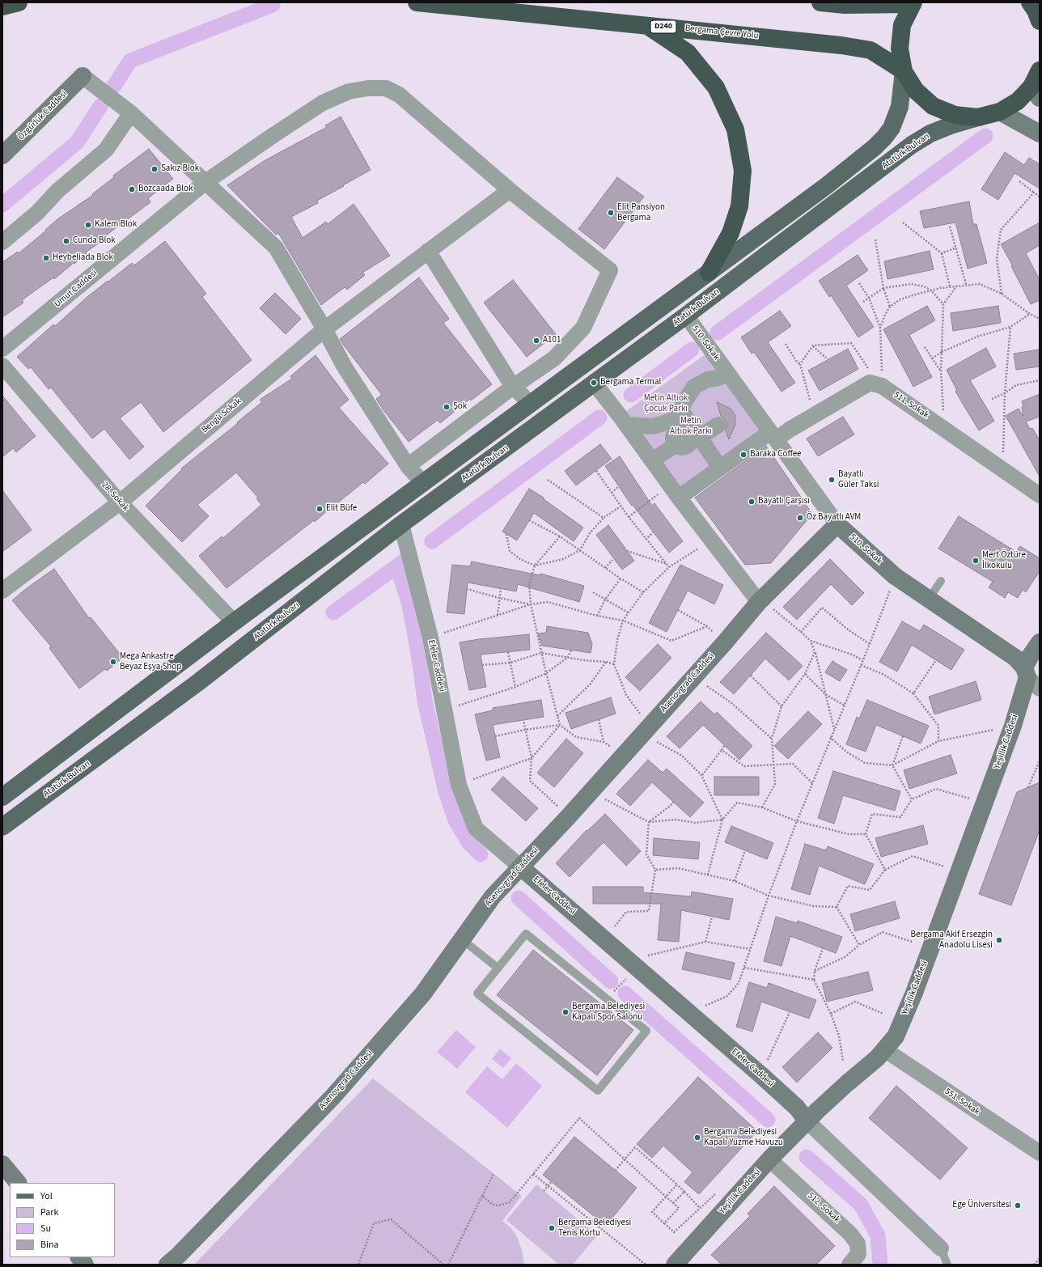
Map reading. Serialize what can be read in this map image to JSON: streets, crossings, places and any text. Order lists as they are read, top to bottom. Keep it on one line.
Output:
{"streets":{"highway":["D240","Bergama Çevre Yolu","Atatürk Bulvarı"],"main road":["Özgürlük Caddesi","510. Sokak","Efeler Caddesi","Asenovgrad Caddesi","Yeşillik Caddesi"],"street":["Umut Caddesi","511. Sokak","Bengü Sokak","28. Sokak","551. Sokak","512. Sokak"]},"crossings":[["Bergama Çevre Yolu","Atatürk Bulvarı"],["Atatürk Bulvarı","510. Sokak"],["Atatürk Bulvarı","28. Sokak"],["Atatürk Bulvarı","Efeler Caddesi"],["Umut Caddesi","Bengü Sokak"],["510. Sokak","Asenovgrad Caddesi"],["510. Sokak","Yeşillik Caddesi"],["Bengü Sokak","28. Sokak"],["Efeler Caddesi","Asenovgrad Caddesi"],["Efeler Caddesi","Yeşillik Caddesi"],["Yeşillik Caddesi","551. Sokak"],["Yeşillik Caddesi","512. Sokak"]],"parks":["Metin Altıok Çocuk Parkı","Metin Altıok Parkı"],"places":["Sakız Blok","Bozcaada Blok","Elit Pansiyon Bergama","Kalem Blok","Cunda Blok","Heybeliada Blok","A101","Bergama Termal","Şok","Baraka Coffee","Bayatlı Güler Taksi","Bayatlı Çarşısı","Elit Büfe","Öz Bayatlı AVM","Mert Öztüre İlkokulu","Mega Ankastre Beyaz Eşya Shop","Bergama Akif Ersezgin Anadolu Lisesi","Bergama Belediyesi Kapalı Spor Salonu","Bergama Belediyesi Kapalı Yüzme Havuzu","Ege Üniversitesi","Bergama Belediyesi Tenis Kortu"],"legend":["Yol","Park","Su","Bina"]}
